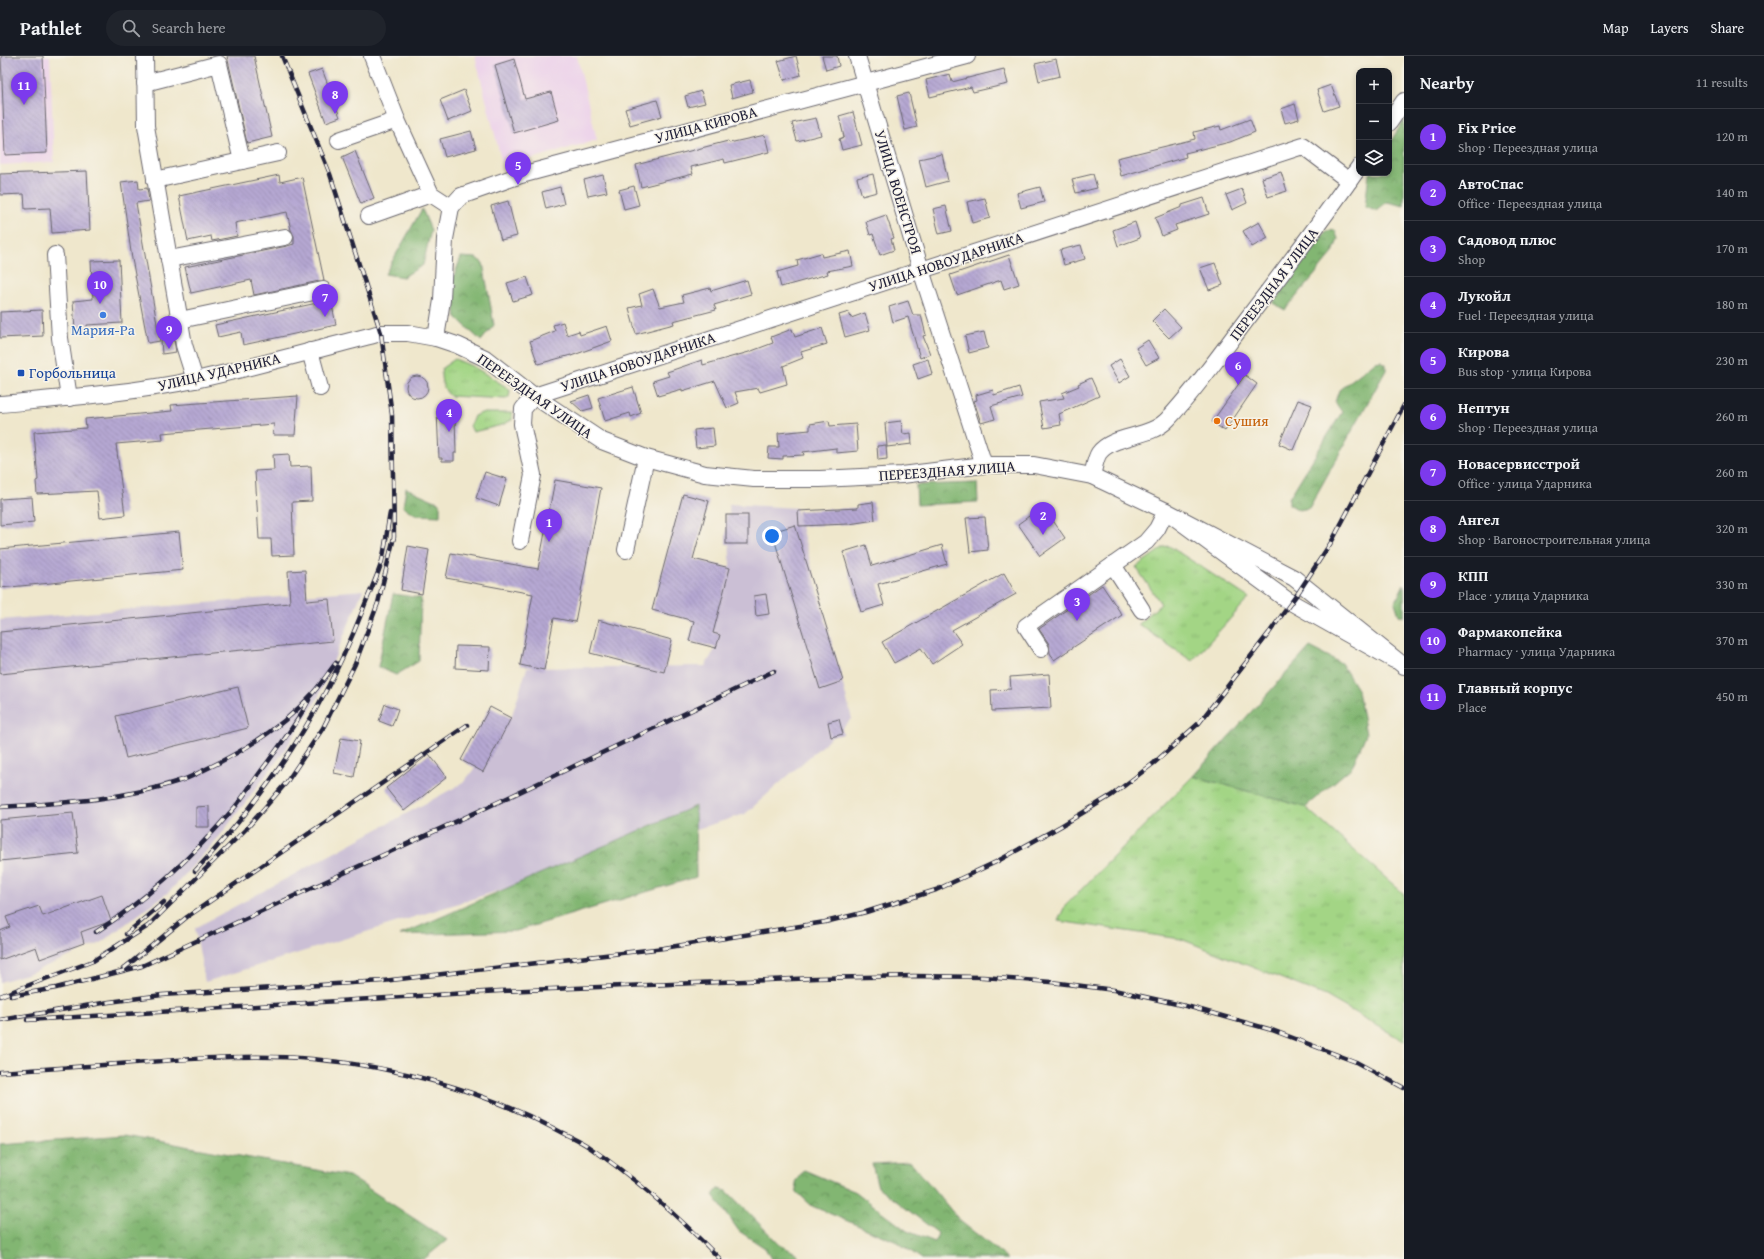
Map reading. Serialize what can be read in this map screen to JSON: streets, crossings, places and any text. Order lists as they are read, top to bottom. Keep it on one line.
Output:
{"streets":{"street":["УЛИЦА КИРОВА","УЛИЦА ВОЕНСТРОЯ","УЛИЦА НОВОУДАРНИКА","ПЕРЕЕЗДНАЯ УЛИЦА","УЛИЦА УДАРНИКА"]},"crossings":[["УЛИЦА КИРОВА","УЛИЦА ВОЕНСТРОЯ"],["УЛИЦА ВОЕНСТРОЯ","УЛИЦА НОВОУДАРНИКА"],["УЛИЦА ВОЕНСТРОЯ","ПЕРЕЕЗДНАЯ УЛИЦА"],["УЛИЦА НОВОУДАРНИКА","ПЕРЕЕЗДНАЯ УЛИЦА"],["ПЕРЕЕЗДНАЯ УЛИЦА","УЛИЦА УДАРНИКА"]],"places":{"other":["Мария-Ра","Сушия"],"transit":["Горбольница"]},"page":{"header":"Pathlet","search":"Search here","nav":["Map","Layers","Share"],"heading":["Nearby","11 results"],"map_buttons":["+","−"],"pins":["11","8","5","10","7","9","6","4","2","1","3"],"list":[{"mark":"1","name":"Fix Price","note":"Shop · Переездная улица","value":"120 m"},{"mark":"2","name":"АвтоСпас","note":"Office · Переездная улица","value":"140 m"},{"mark":"3","name":"Садовод плюс","note":"Shop","value":"170 m"},{"mark":"4","name":"Лукойл","note":"Fuel · Переездная улица","value":"180 m"},{"mark":"5","name":"Кирова","note":"Bus stop · улица Кирова","value":"230 m"},{"mark":"6","name":"Нептун","note":"Shop · Переездная улица","value":"260 m"},{"mark":"7","name":"Новасервисстрой","note":"Office · улица Ударника","value":"260 m"},{"mark":"8","name":"Ангел","note":"Shop · Вагоностроительная улица","value":"320 m"},{"mark":"9","name":"КПП","note":"Place · улица Ударника","value":"330 m"},{"mark":"10","name":"Фармакопейка","note":"Pharmacy · улица Ударника","value":"370 m"},{"mark":"11","name":"Главный корпус","note":"Place","value":"450 m"}]}}
